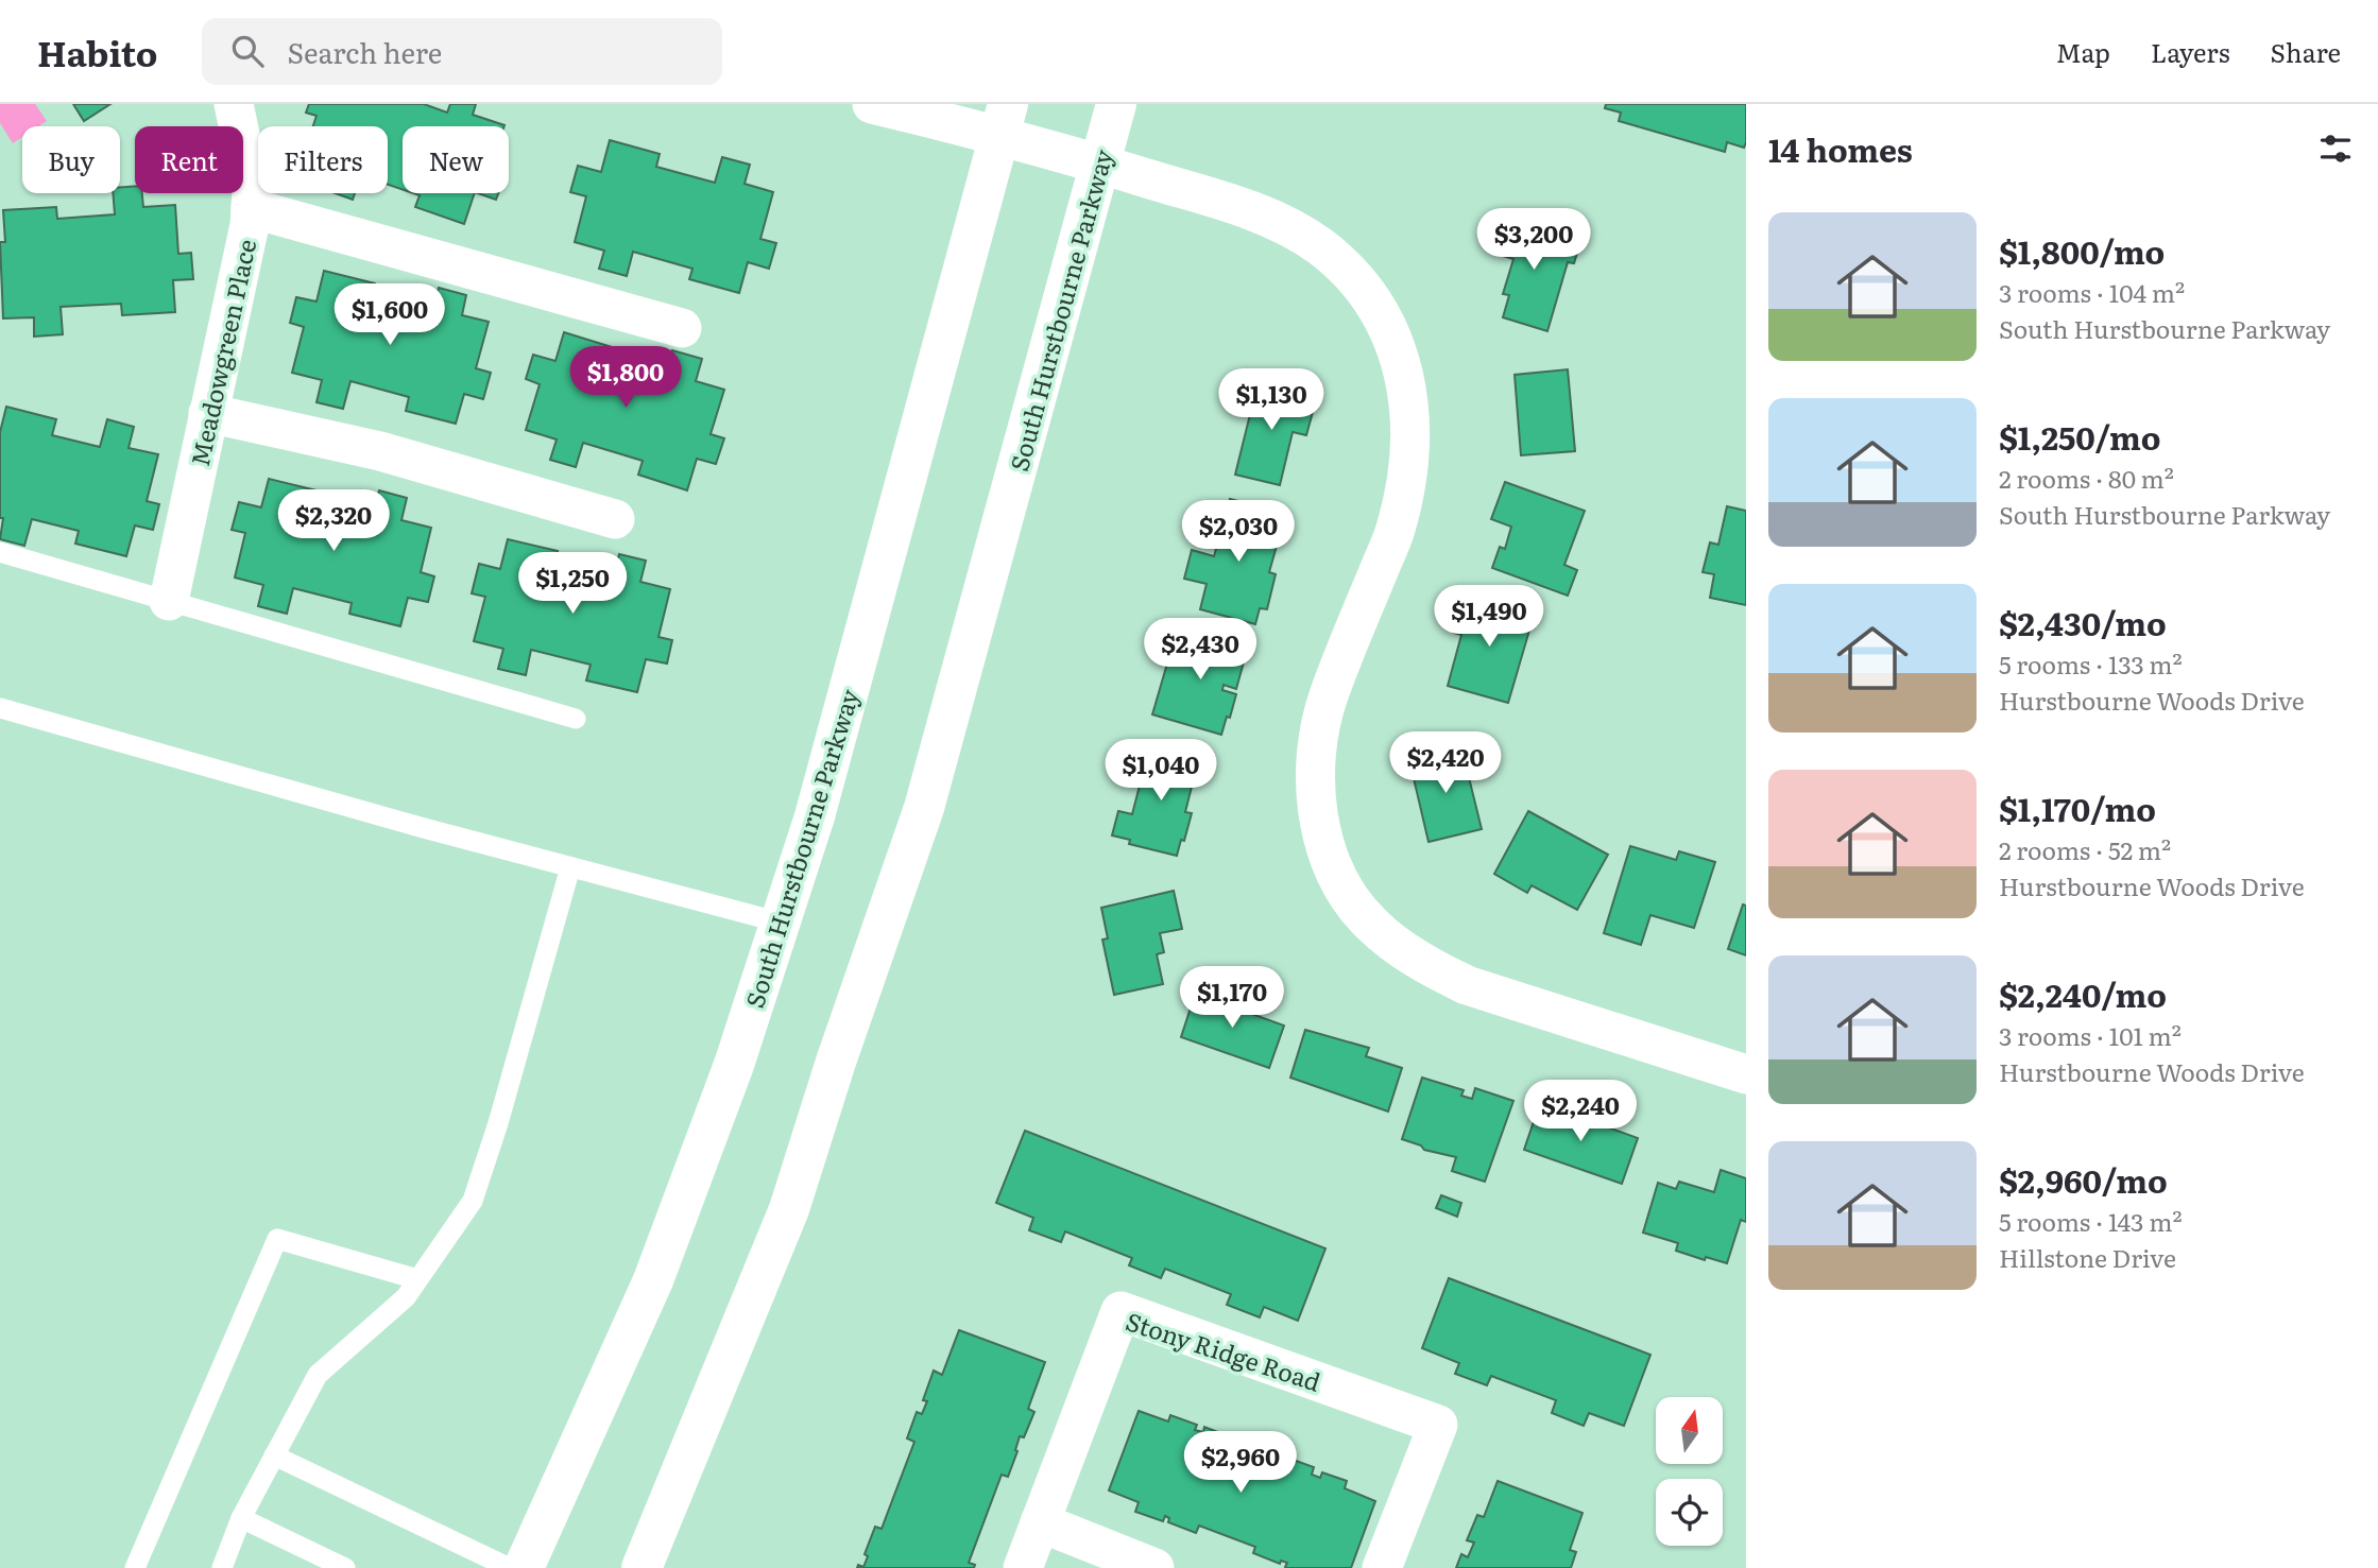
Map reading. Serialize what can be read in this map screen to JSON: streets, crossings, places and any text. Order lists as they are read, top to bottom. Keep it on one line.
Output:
{"streets":{"main road":["South Hurstbourne Parkway"],"street":["Meadowgreen Place","Stony Ridge Road"]},"north":"top","page":{"header":"Habito","search":"Search here","nav":["Map","Layers","Share"],"heading":"14 homes","chip":["Buy","Rent","Filters","New"],"list":[{"name":"$1,800/mo","note":"3 rooms · 104 m² · South Hurstbourne Parkway"},{"name":"$1,250/mo","note":"2 rooms · 80 m² · South Hurstbourne Parkway"},{"name":"$2,430/mo","note":"5 rooms · 133 m² · Hurstbourne Woods Drive"},{"name":"$1,170/mo","note":"2 rooms · 52 m² · Hurstbourne Woods Drive"},{"name":"$2,240/mo","note":"3 rooms · 101 m² · Hurstbourne Woods Drive"},{"name":"$2,960/mo","note":"5 rooms · 143 m² · Hillstone Drive"}],"price":["$3,200","$1,600","$1,800","$1,130","$2,320","$2,030","$1,250","$1,490","$2,430","$2,420","$1,040","$1,170","$2,240","$2,960"]}}
